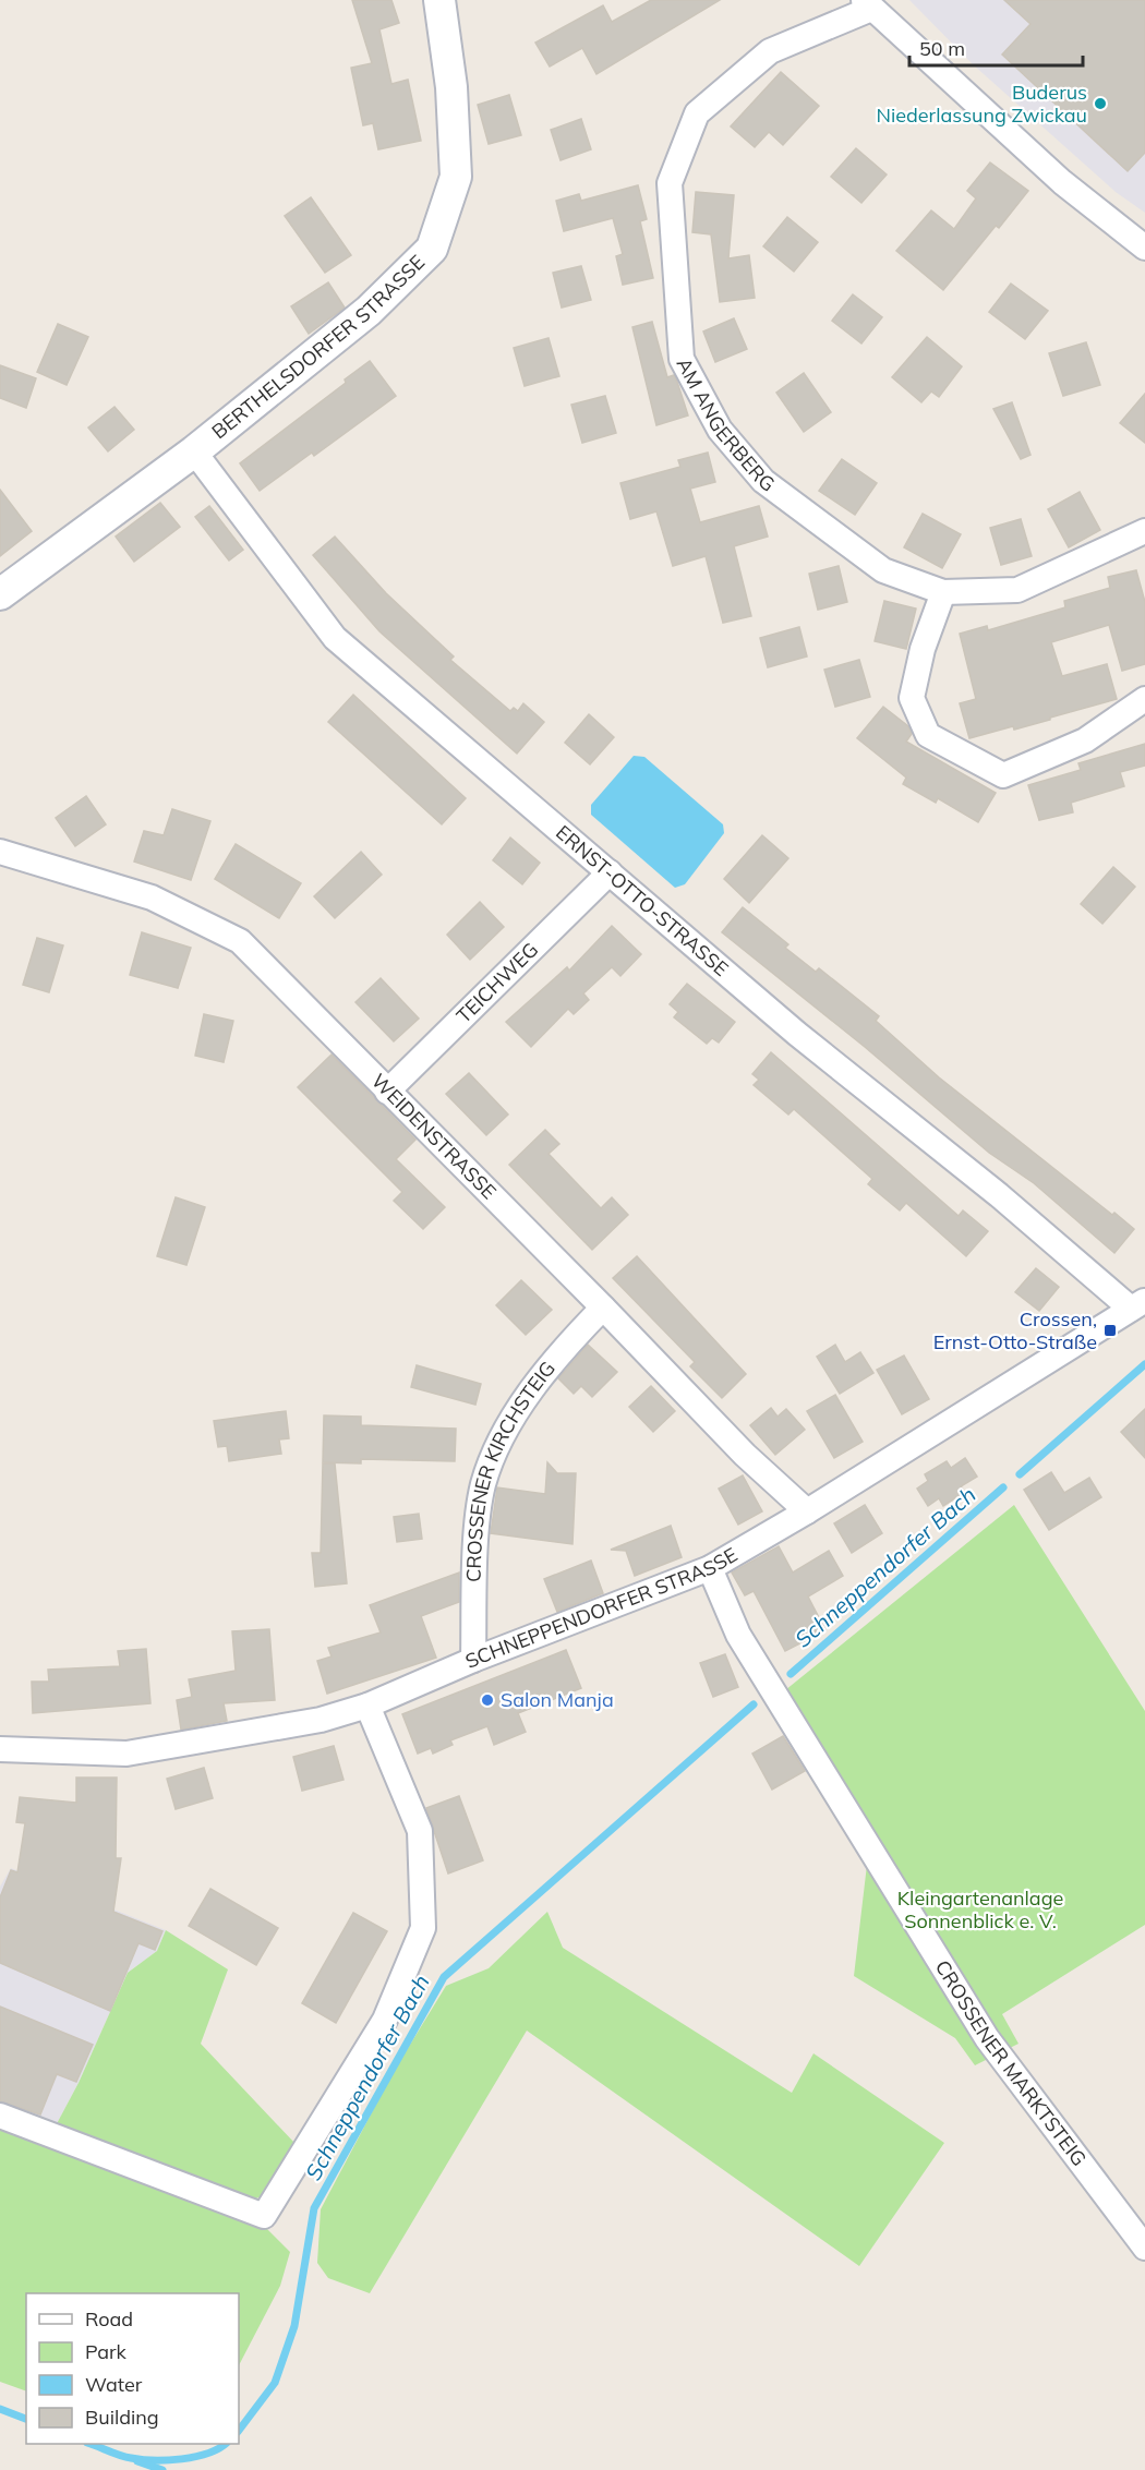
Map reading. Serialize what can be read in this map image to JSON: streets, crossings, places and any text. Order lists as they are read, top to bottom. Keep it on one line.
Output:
{"streets":{"street":["BERTHELSDORFER STRASSE","AM ANGERBERG","ERNST-OTTO-STRASSE","TEICHWEG","WEIDENSTRASSE","CROSSENER KIRCHSTEIG","SCHNEPPENDORFER STRASSE","CROSSENER MARKTSTEIG"]},"crossings":[["BERTHELSDORFER STRASSE","ERNST-OTTO-STRASSE"],["ERNST-OTTO-STRASSE","TEICHWEG"],["ERNST-OTTO-STRASSE","SCHNEPPENDORFER STRASSE"],["TEICHWEG","WEIDENSTRASSE"],["WEIDENSTRASSE","CROSSENER KIRCHSTEIG"],["WEIDENSTRASSE","SCHNEPPENDORFER STRASSE"],["CROSSENER KIRCHSTEIG","SCHNEPPENDORFER STRASSE"],["SCHNEPPENDORFER STRASSE","CROSSENER MARKTSTEIG"]],"water":["Schneppendorfer Bach"],"parks":["Kleingartenanlage Sonnenblick e. V."],"places":{"other":["Buderus Niederlassung Zwickau","Salon Manja"],"transit":["Crossen, Ernst-Otto-Straße"]},"legend":["Road","Park","Water","Building"],"scale_bar":"50 m"}
